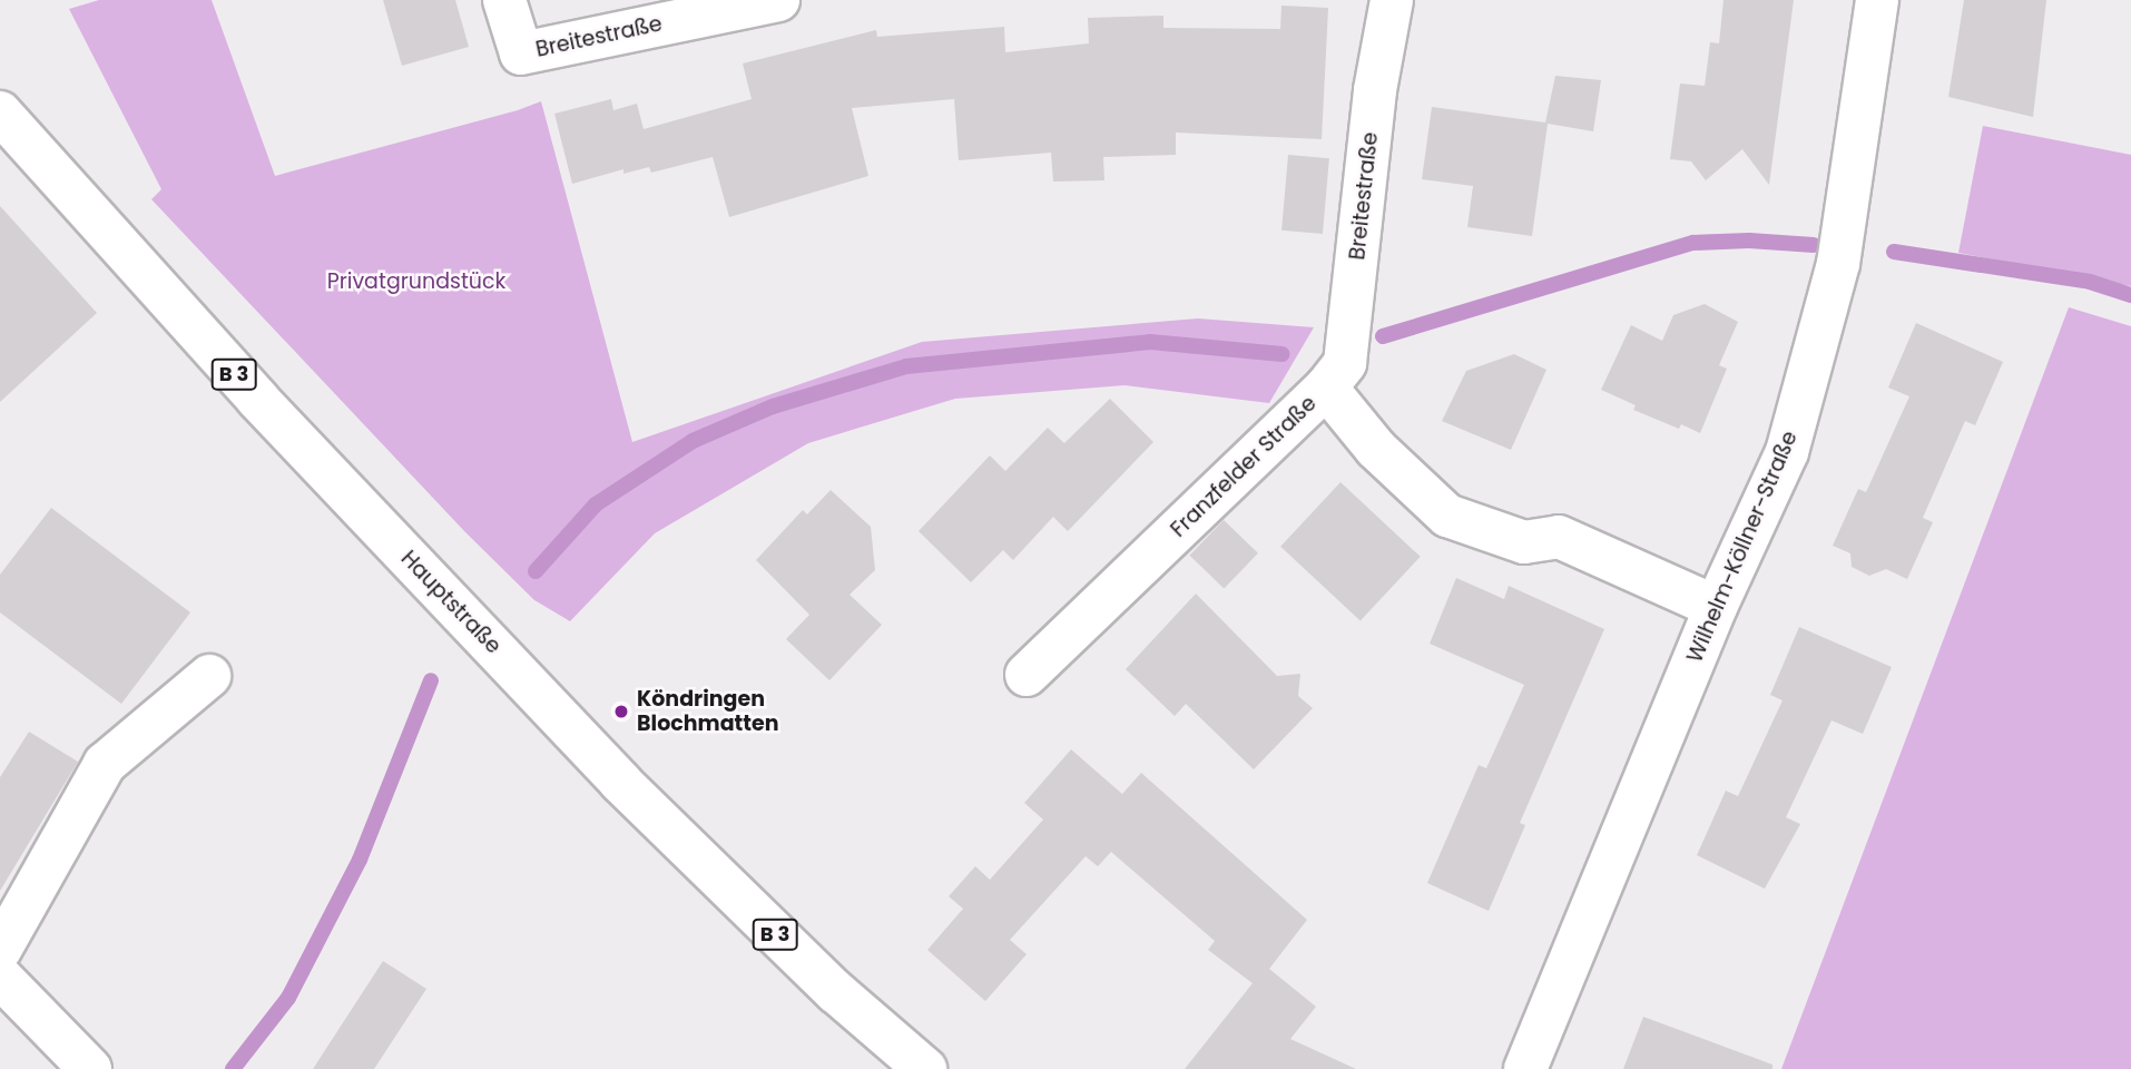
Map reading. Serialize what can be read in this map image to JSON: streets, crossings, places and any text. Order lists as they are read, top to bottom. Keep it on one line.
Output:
{"streets":{"street":["Breitestraße","B 3","Franzfelder Straße","Wilhelm-Köllner-Straße","Hauptstraße"]},"crossings":[["Breitestraße","Franzfelder Straße"],["Franzfelder Straße","Wilhelm-Köllner-Straße"]],"parks":["Privatgrundstück"],"places":["Köndringen Blochmatten"]}
